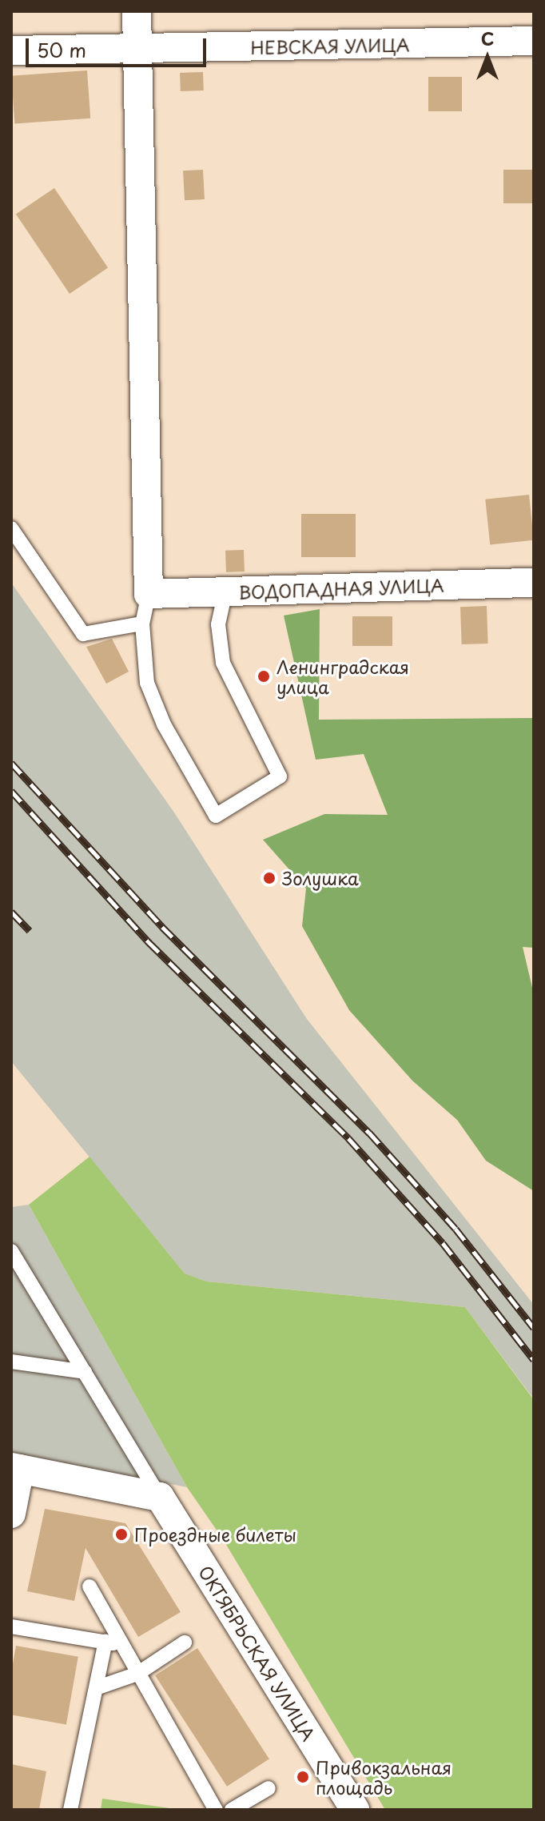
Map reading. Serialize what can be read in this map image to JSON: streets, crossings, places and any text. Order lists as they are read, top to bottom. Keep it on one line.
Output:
{"streets":{"street":["НЕВСКАЯ УЛИЦА","ВОДОПАДНАЯ УЛИЦА","ОКТЯБРЬСКАЯ УЛИЦА"]},"places":["Ленинградская улица","Золушка","Проездные билеты","Привокзальная площадь"],"scale_bar":"50 m","north":"top"}
